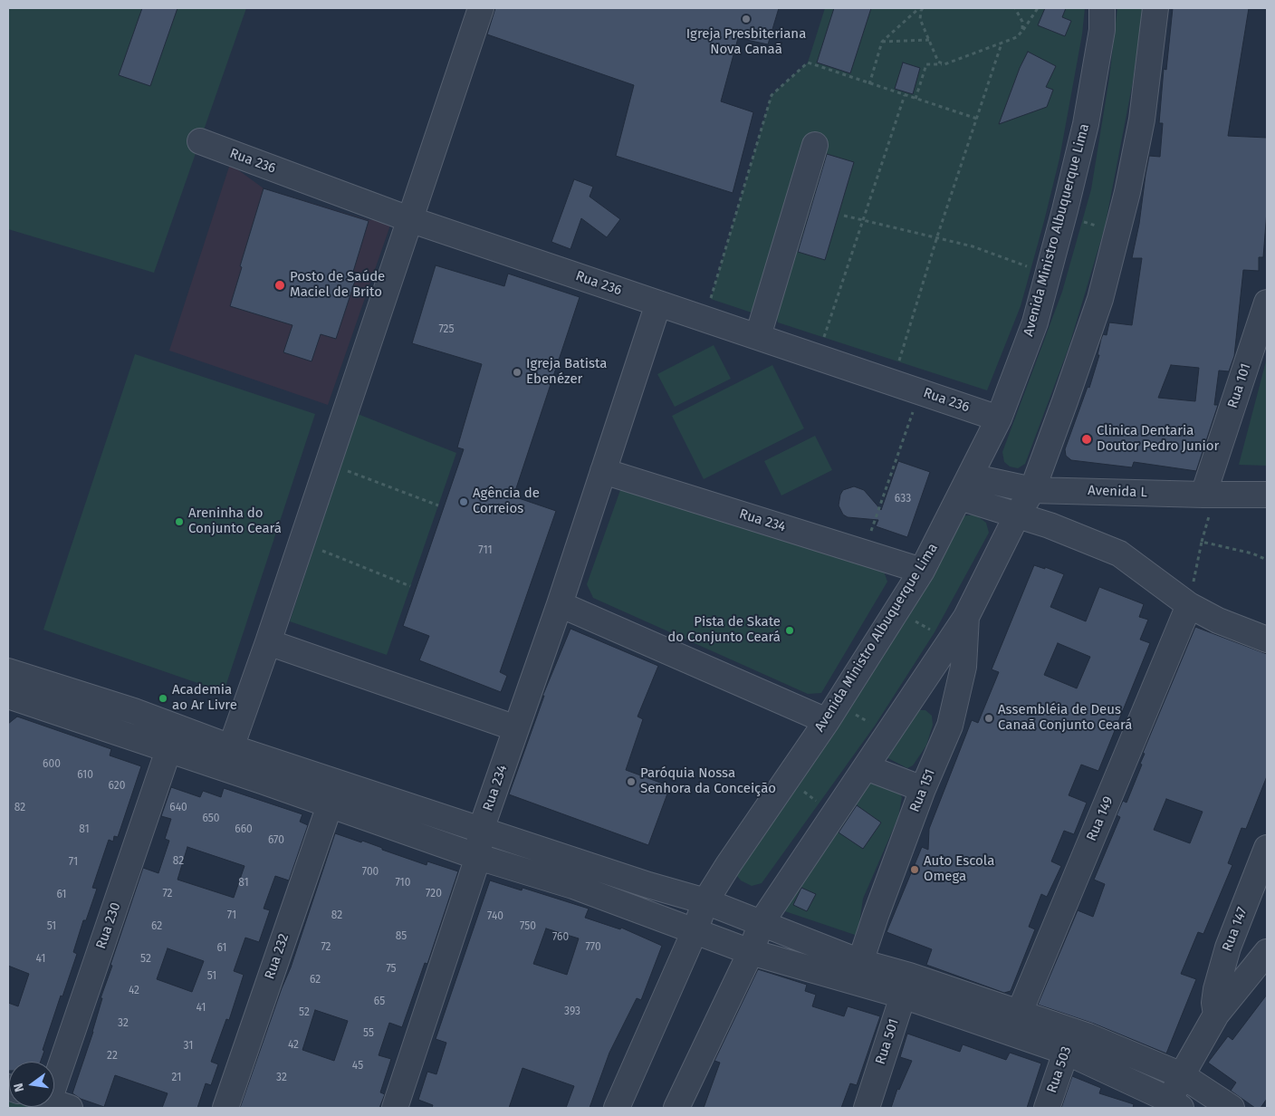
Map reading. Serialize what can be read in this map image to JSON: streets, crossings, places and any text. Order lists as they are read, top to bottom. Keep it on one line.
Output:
{"streets":{"street":["Rua 236","Avenida Ministro Albuquerque Lima","Rua 101","Avenida L","Rua 234","Rua 151","Rua 149","Rua 230","Rua 147","Rua 232","Rua 501","Rua 503"]},"crossings":[["Rua 236","Avenida Ministro Albuquerque Lima"],["Rua 236","Rua 234"],["Avenida Ministro Albuquerque Lima","Avenida L"],["Avenida Ministro Albuquerque Lima","Rua 234"],["Rua 101","Avenida L"]],"places":["Igreja Presbiteriana Nova Canaã","Posto de Saúde Maciel de Brito","Igreja Batista Ebenézer","Clinica Dentaria Doutor Pedro Junior","Agência de Correios","Areninha do Conjunto Ceará","Pista de Skate do Conjunto Ceará","Academia ao Ar Livre","Assembléia de Deus Canaã Conjunto Ceará","Paróquia Nossa Senhora da Conceição","Auto Escola Omega"],"house_numbers":["725","633","711","600","610","620","82","640","650","81","660","670","82","71","700","81","710","72","720","61","71","82","740","51","62","750","85","760","72","770","61","41","52","75","51","62","42","65","41","393","52","32","55","42","31","22","45","21","32"],"north":"left"}
